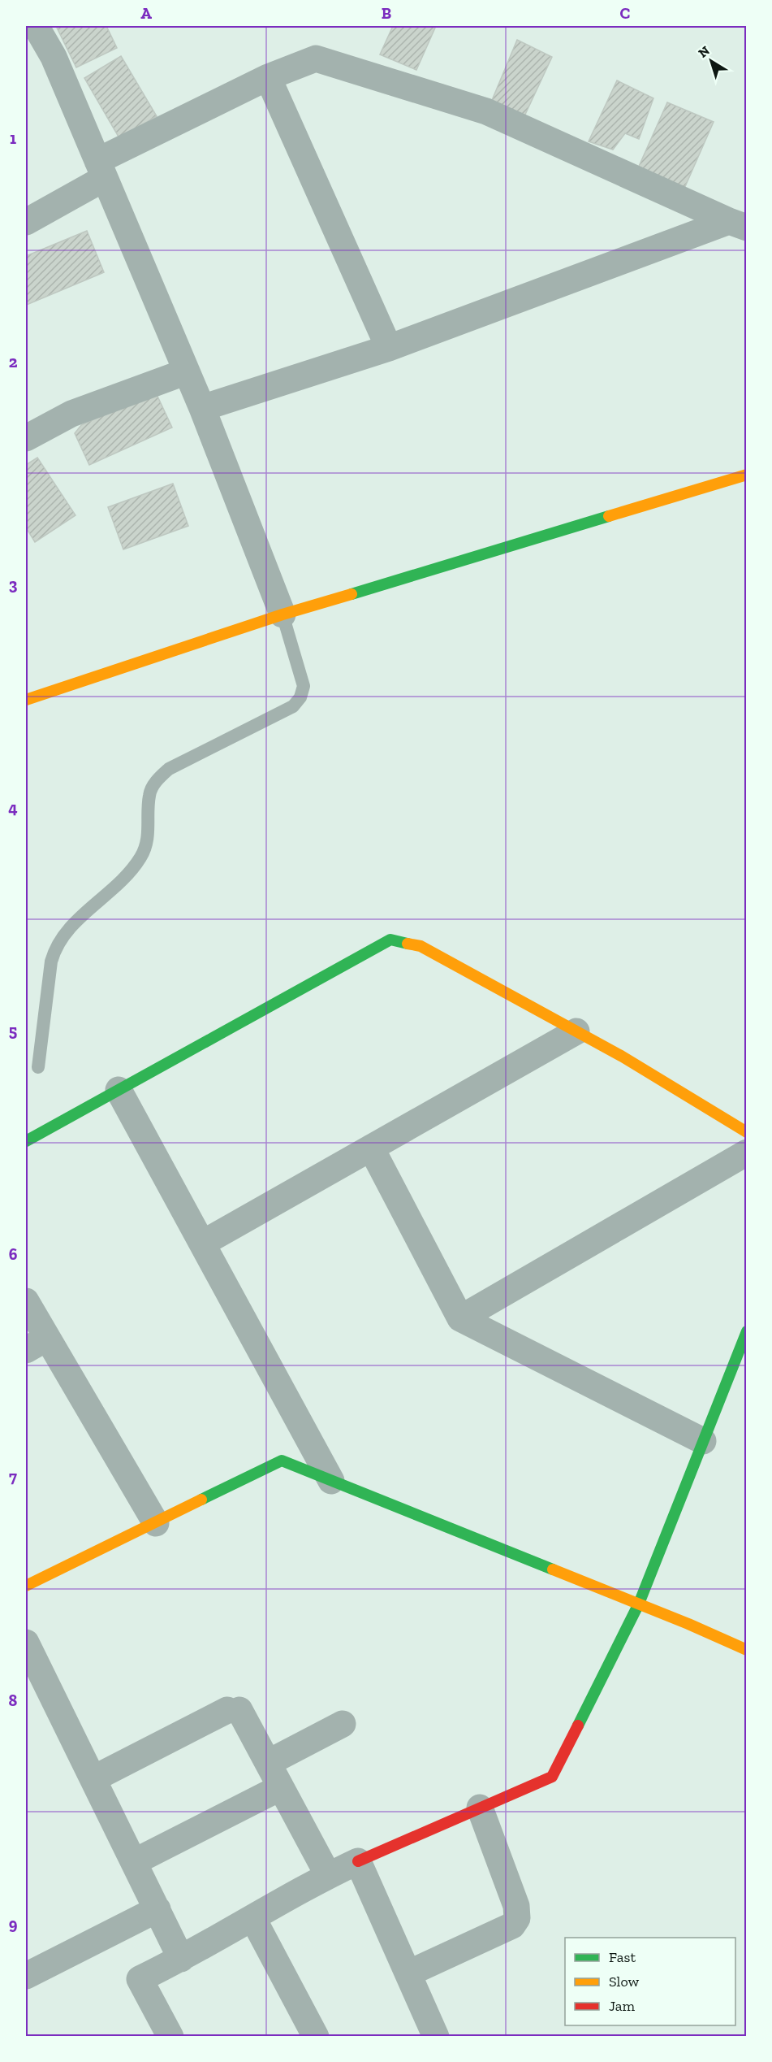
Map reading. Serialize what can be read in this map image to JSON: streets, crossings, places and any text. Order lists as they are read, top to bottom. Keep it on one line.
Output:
{"legend":["Fast","Slow","Jam"],"north":"top left","grid":{"columns":["A","B","C"],"rows":["1","2","3","4","5","6","7","8","9"]}}
